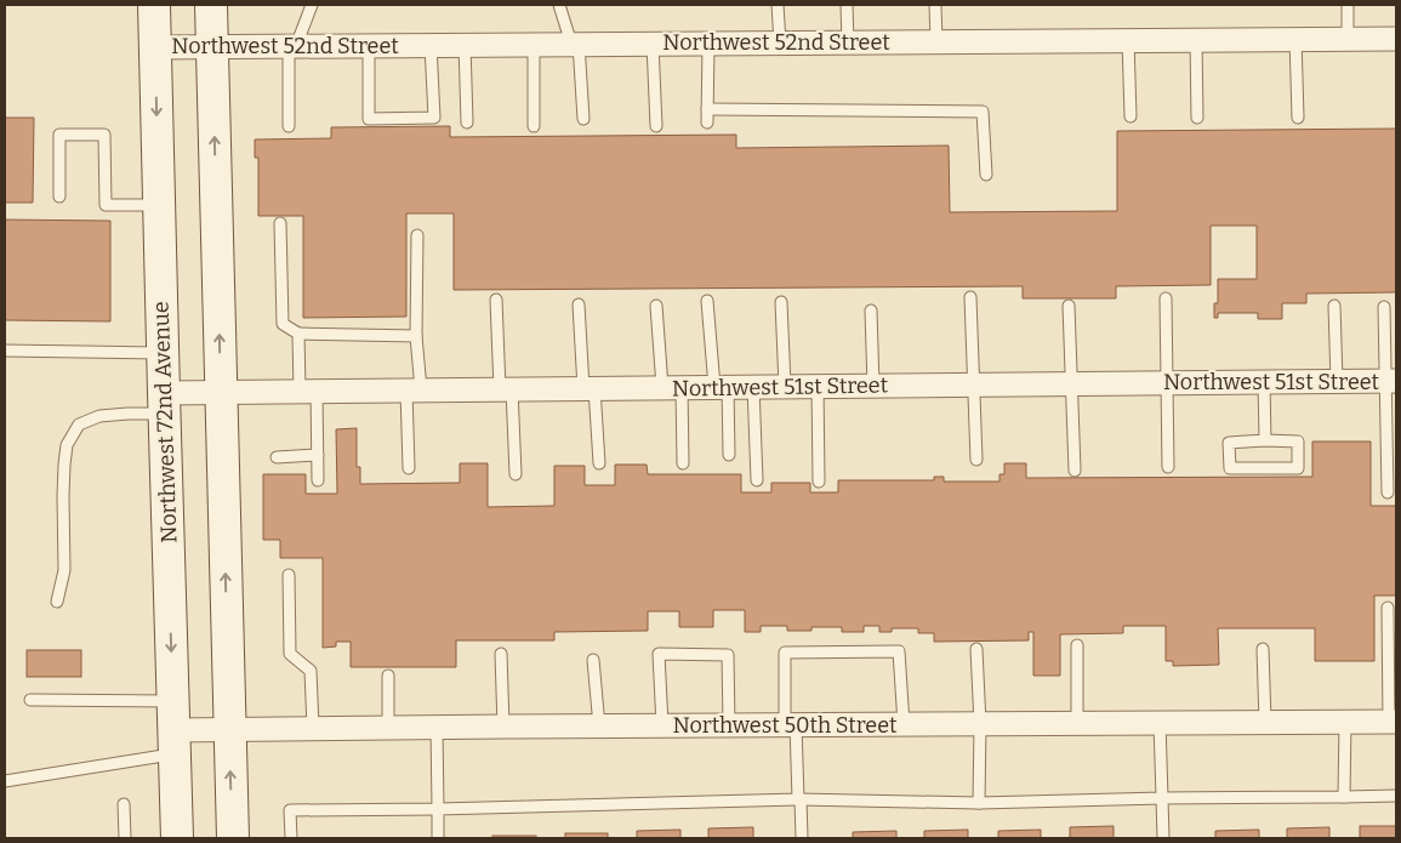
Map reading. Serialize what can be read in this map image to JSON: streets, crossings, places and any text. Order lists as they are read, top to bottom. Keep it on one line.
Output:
{"streets":{"main road":["Northwest 72nd Avenue"],"street":["Northwest 52nd Street","Northwest 51st Street","Northwest 50th Street"]},"crossings":[["Northwest 52nd Street","Northwest 72nd Avenue"],["Northwest 51st Street","Northwest 72nd Avenue"],["Northwest 72nd Avenue","Northwest 50th Street"]]}
